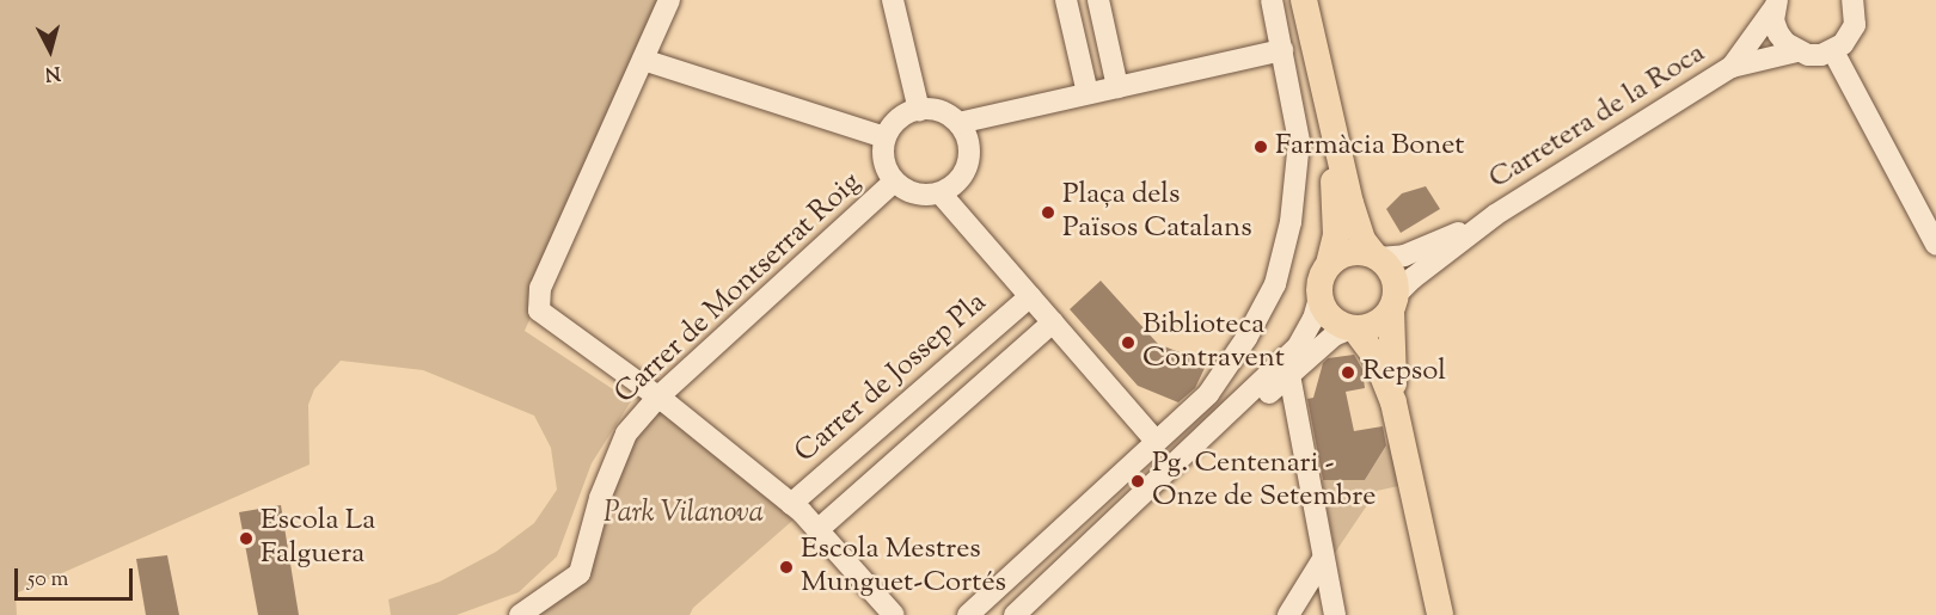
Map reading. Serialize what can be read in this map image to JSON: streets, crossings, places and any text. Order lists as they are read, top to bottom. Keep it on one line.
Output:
{"streets":{"street":["Carretera de la Roca","Carrer de Montserrat Roig","Carrer de Jossep Pla"]},"parks":["Park Vilanova"],"places":["Farmàcia Bonet","Plaça dels Països Catalans","Biblioteca Contravent","Repsol","Pg. Centenari - Onze de Setembre","Escola La Falguera","Escola Mestres Munguet-Cortés"],"scale_bar":"50 m","north":"bottom"}
